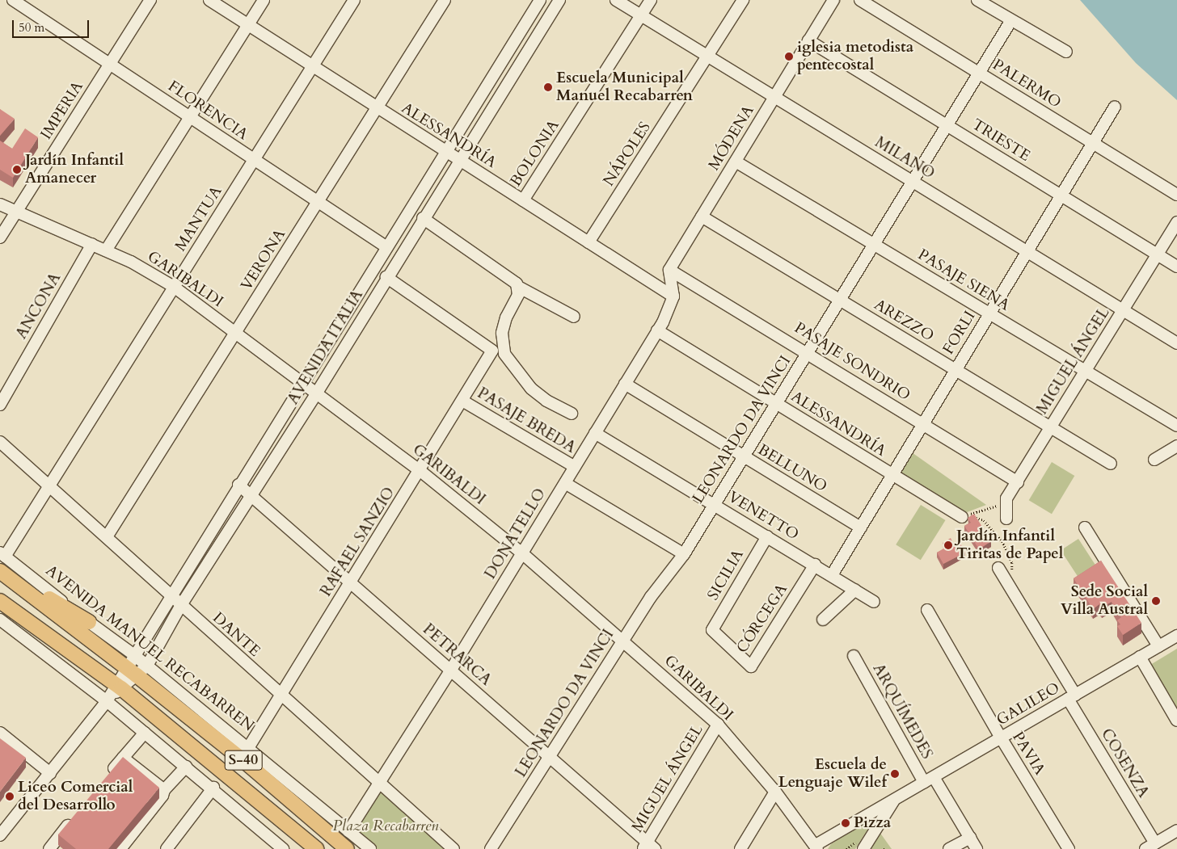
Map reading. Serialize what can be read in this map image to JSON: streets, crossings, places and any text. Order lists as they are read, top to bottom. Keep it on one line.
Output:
{"streets":{"main road":["AVENIDA MANUEL RECABARREN","S-40"],"street":["PALERMO","IMPERIA","FLORENCIA","ALESSANDRÍA","MÓDENA","TRIESTE","BOLONIA","NÁPOLES","MILANO","MANTUA","VERONA","GARIBALDI","PASAJE SIENA","ANCONA","AREZZO","FORLI","AVENIDA ITALIA","MIGUEL ÁNGEL","PASAJE SONDRIO","PASAJE BREDA","LEONARDO DA VINCI","BELLUNO","VENETTO","DONATELLO","RAFAEL SANZIO","SICILIA","CÓRCEGA","DANTE","PETRARCA","GALILEO","ARQUÍMEDES","PAVIA","COSENZA"]},"crossings":[["PALERMO","FORLI"],["PALERMO","LEONARDO DA VINCI"],["IMPERIA","FLORENCIA"],["IMPERIA","GARIBALDI"],["FLORENCIA","MANTUA"],["FLORENCIA","VERONA"],["FLORENCIA","AVENIDA ITALIA"],["ALESSANDRÍA","BOLONIA"],["ALESSANDRÍA","NÁPOLES"],["ALESSANDRÍA","MANTUA"],["ALESSANDRÍA","VERONA"],["ALESSANDRÍA","FORLI"],["ALESSANDRÍA","AVENIDA ITALIA"],["ALESSANDRÍA","LEONARDO DA VINCI"],["ALESSANDRÍA","DONATELLO"],["MÓDENA","TRIESTE"],["MÓDENA","MILANO"],["MÓDENA","PASAJE SIENA"],["MÓDENA","AREZZO"],["MÓDENA","PASAJE SONDRIO"],["TRIESTE","FORLI"],["TRIESTE","MIGUEL ÁNGEL"],["TRIESTE","LEONARDO DA VINCI"],["BOLONIA","MILANO"],["NÁPOLES","MILANO"],["MILANO","FORLI"],["MILANO","MIGUEL ÁNGEL"],["MILANO","LEONARDO DA VINCI"],["MANTUA","GARIBALDI"],["MANTUA","DANTE"],["MANTUA","AVENIDA MANUEL RECABARREN"],["VERONA","GARIBALDI"],["VERONA","DANTE"],["GARIBALDI","ANCONA"],["GARIBALDI","AVENIDA ITALIA"],["GARIBALDI","MIGUEL ÁNGEL"],["GARIBALDI","LEONARDO DA VINCI"],["GARIBALDI","DONATELLO"],["GARIBALDI","RAFAEL SANZIO"],["GARIBALDI","GALILEO"],["PASAJE SIENA","FORLI"],["PASAJE SIENA","MIGUEL ÁNGEL"],["PASAJE SIENA","LEONARDO DA VINCI"],["AREZZO","FORLI"],["AREZZO","MIGUEL ÁNGEL"],["AREZZO","LEONARDO DA VINCI"],["FORLI","PASAJE SONDRIO"],["FORLI","BELLUNO"],["FORLI","VENETTO"],["AVENIDA ITALIA","RAFAEL SANZIO"],["AVENIDA ITALIA","DANTE"],["AVENIDA ITALIA","AVENIDA MANUEL RECABARREN"],["AVENIDA ITALIA","PETRARCA"],["AVENIDA ITALIA","S-40"],["MIGUEL ÁNGEL","PASAJE SONDRIO"],["MIGUEL ÁNGEL","PETRARCA"],["PASAJE SONDRIO","LEONARDO DA VINCI"],["PASAJE BREDA","DONATELLO"],["PASAJE BREDA","RAFAEL SANZIO"],["LEONARDO DA VINCI","BELLUNO"],["LEONARDO DA VINCI","VENETTO"],["LEONARDO DA VINCI","PETRARCA"],["BELLUNO","DONATELLO"],["VENETTO","DONATELLO"],["VENETTO","SICILIA"],["VENETTO","CÓRCEGA"],["DONATELLO","DANTE"],["DONATELLO","PETRARCA"],["RAFAEL SANZIO","DANTE"],["RAFAEL SANZIO","AVENIDA MANUEL RECABARREN"],["RAFAEL SANZIO","PETRARCA"],["SICILIA","CÓRCEGA"],["GALILEO","ARQUÍMEDES"],["GALILEO","PAVIA"],["GALILEO","COSENZA"]],"parks":["Plaza Recabarren"],"places":["iglesia metodista pentecostal","Escuela Municipal Manuel Recabarren","Jardín Infantil Amanecer","Jardín Infantil Tiritas de Papel","Sede Social Villa Austral","Escuela de Lenguaje Wilef","Liceo Comercial del Desarrollo","Pizza"],"scale_bar":"50 m"}
